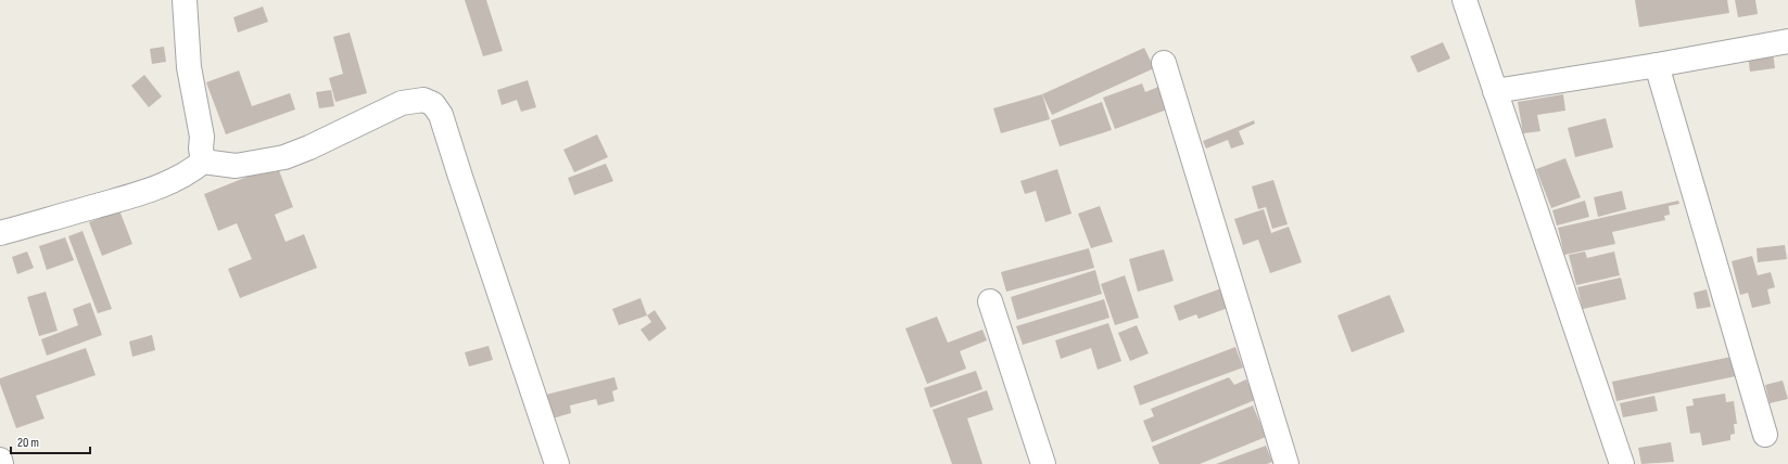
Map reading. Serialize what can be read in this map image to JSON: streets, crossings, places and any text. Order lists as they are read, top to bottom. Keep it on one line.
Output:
{"scale_bar":"20 m"}
